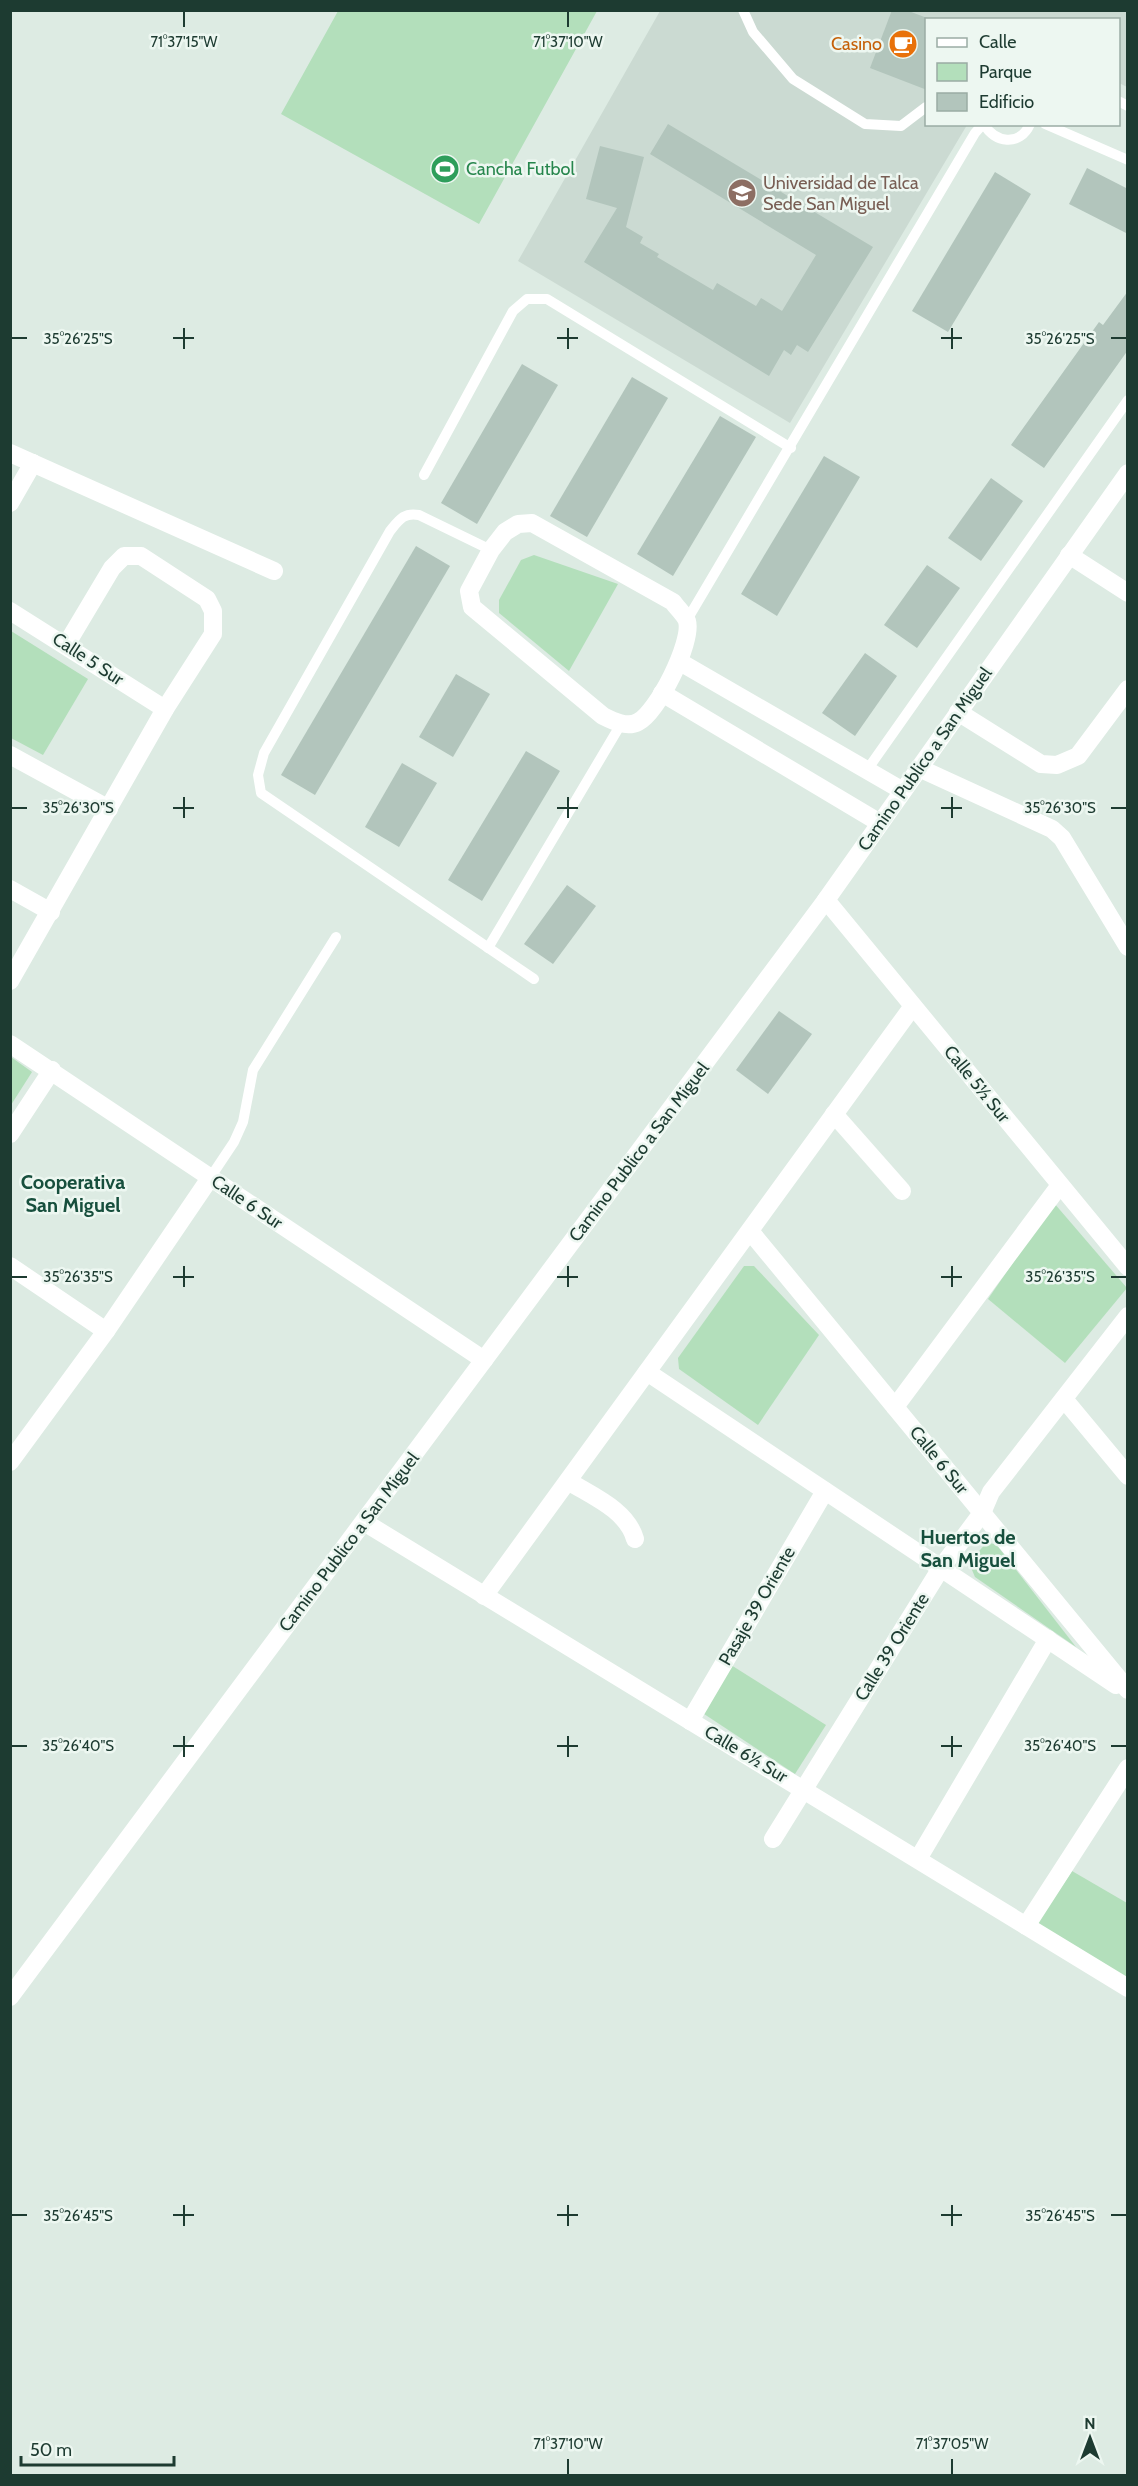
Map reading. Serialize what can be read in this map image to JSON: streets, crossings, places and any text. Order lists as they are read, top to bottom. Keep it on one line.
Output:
{"streets":{"street":["Calle 5 Sur","Camino Publico a San Miguel","Calle 5½ Sur","Calle 6 Sur","Pasaje 39 Oriente","Calle 39 Oriente","Calle 6½ Sur"]},"crossings":[["Camino Publico a San Miguel","Calle 5½ Sur"],["Camino Publico a San Miguel","Calle 6 Sur"],["Camino Publico a San Miguel","Calle 6½ Sur"],["Calle 6 Sur","Pasaje 39 Oriente"],["Calle 6 Sur","Calle 39 Oriente"],["Pasaje 39 Oriente","Calle 6½ Sur"],["Calle 39 Oriente","Calle 6½ Sur"]],"districts":["Cooperativa San Miguel","Huertos de San Miguel"],"places":{"cafe":["Casino"],"sports":["Cancha Futbol"],"school or university":["Universidad de Talca Sede San Miguel"]},"legend":["Calle","Parque","Edificio"],"scale_bar":"50 m","north":"top","coordinates":["71°37'15\"W","71°37'10\"W","35°26'25\"S","35°26'30\"S","35°26'35\"S","35°26'40\"S","35°26'45\"S","71°37'05\"W"]}
